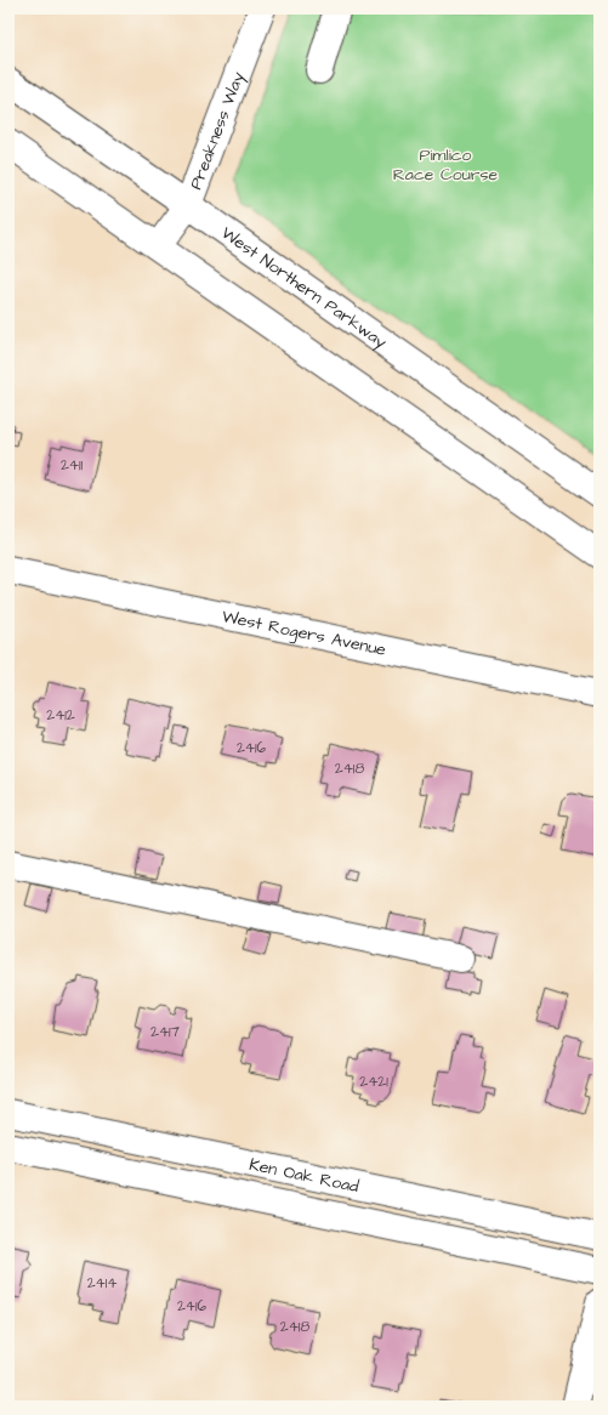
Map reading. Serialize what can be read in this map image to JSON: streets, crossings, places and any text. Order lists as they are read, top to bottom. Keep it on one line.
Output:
{"streets":{"street":["Preakness Way","West Northern Parkway","West Rogers Avenue","Ken Oak Road"]},"crossings":[["Preakness Way","West Northern Parkway"]],"parks":["Pimlico Race Course"],"house_numbers":["2411","2412","2416","2418","2417","2421","2414","2416","2418"]}
